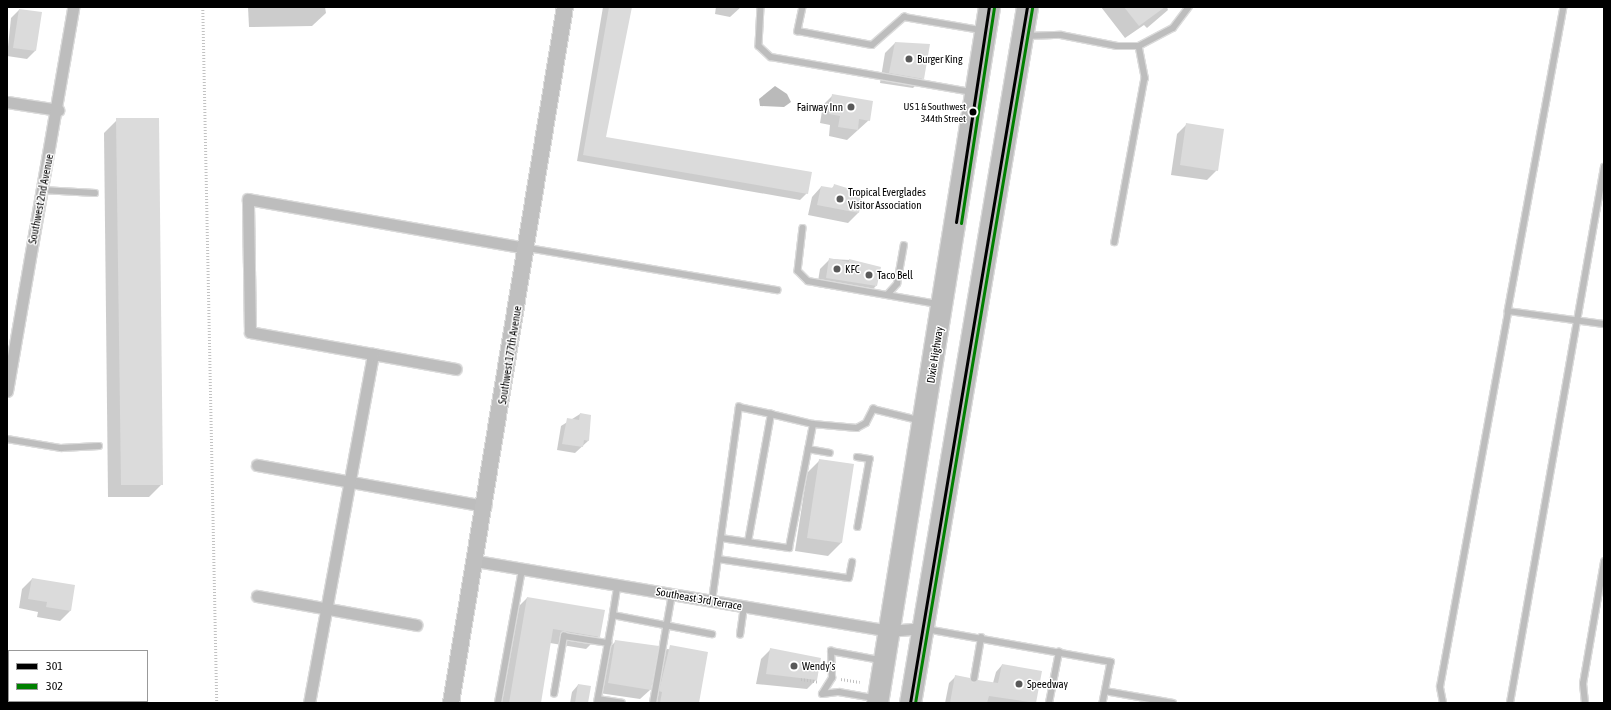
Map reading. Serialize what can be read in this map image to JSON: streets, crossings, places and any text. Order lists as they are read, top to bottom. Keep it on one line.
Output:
{"streets":{"highway":["Dixie Highway"],"main road":["Southwest 177th Avenue"],"street":["Southwest 2nd Avenue","Southeast 3rd Terrace"]},"crossings":[["Southwest 177th Avenue","Southeast 3rd Terrace"],["Dixie Highway","Southeast 3rd Terrace"]],"places":["Burger King","Fairway Inn","US 1 & Southwest 344th Street","Tropical Everglades Visitor Association","KFC","Taco Bell","Wendy's","Speedway"],"lines":["transit line 301","transit line 302"],"legend":["301","302"]}
